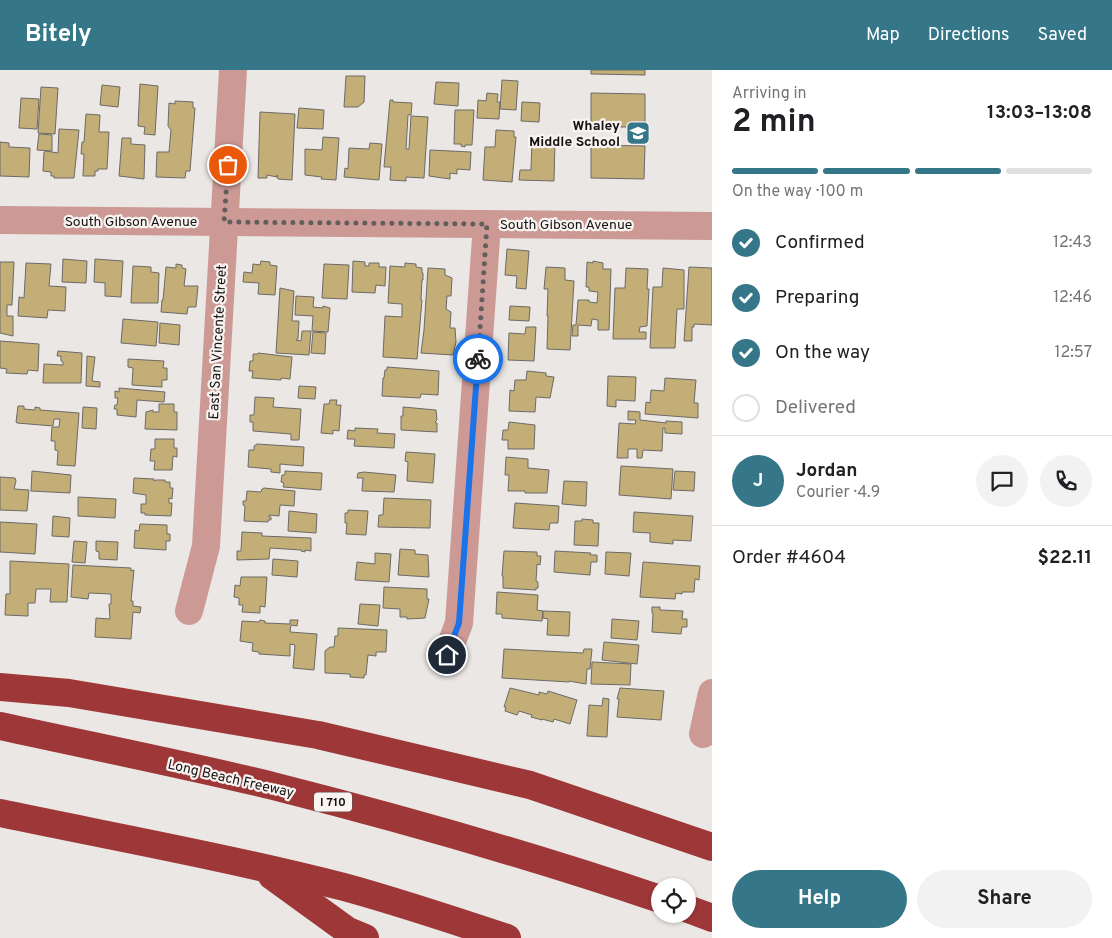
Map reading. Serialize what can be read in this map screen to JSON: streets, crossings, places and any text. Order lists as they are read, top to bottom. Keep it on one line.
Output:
{"streets":{"highway":["Long Beach Freeway","I 710"],"street":["South Gibson Avenue","East San Vincente Street"]},"crossings":[["South Gibson Avenue","East San Vincente Street"]],"places":{"school or university":["Whaley Middle School"]},"page":{"header":"Bitely","nav":["Map","Directions","Saved"],"heading":["2 min","Arriving in","13:03–13:08"],"panel":["Jordan","Courier · 4.9","Order #4604","$22.11"],"bar":"On the way · 100 m","list":[["Confirmed","12:43"],["Preparing","12:46"],["On the way","12:57"],"Delivered"],"round":"J","buttons":["Help","Share"]}}
